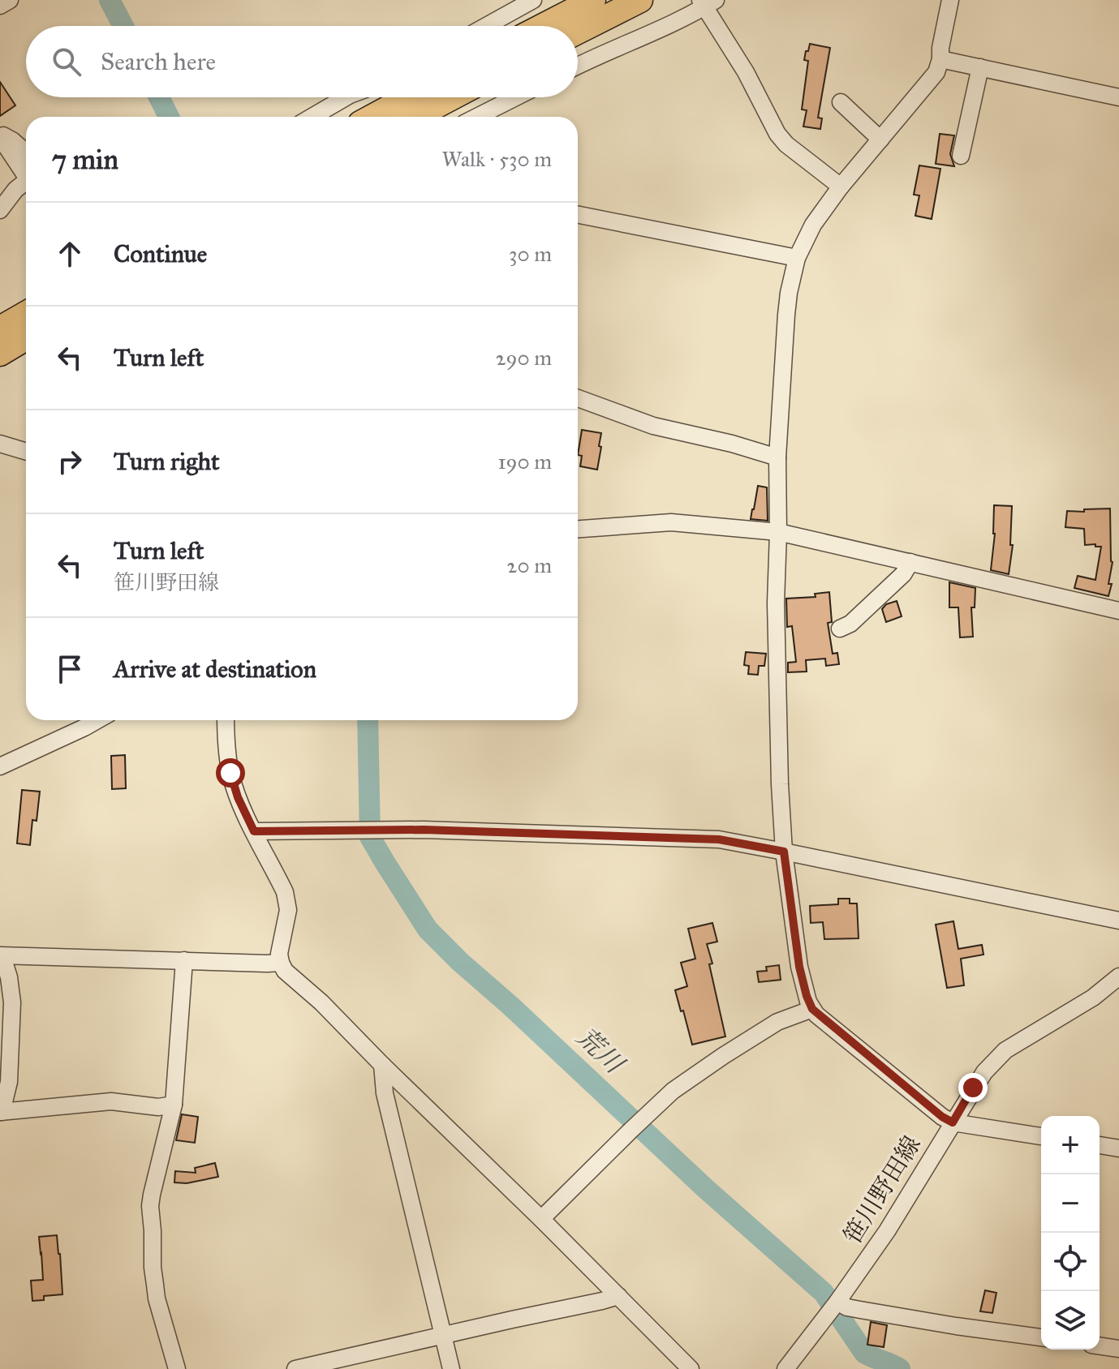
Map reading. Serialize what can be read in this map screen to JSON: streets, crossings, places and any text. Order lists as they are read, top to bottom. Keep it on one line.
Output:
{"streets":{"street":["笹川野田線"]},"water":["荒川"],"page":{"search":"Search here","heading":["7 min","Walk · 530 m"],"list":[["Continue","30 m"],["Turn left","290 m"],["Turn right","190 m"],["Turn left","笹川野田線","20 m"],"Arrive at destination"],"map_buttons":["+","−"]}}
